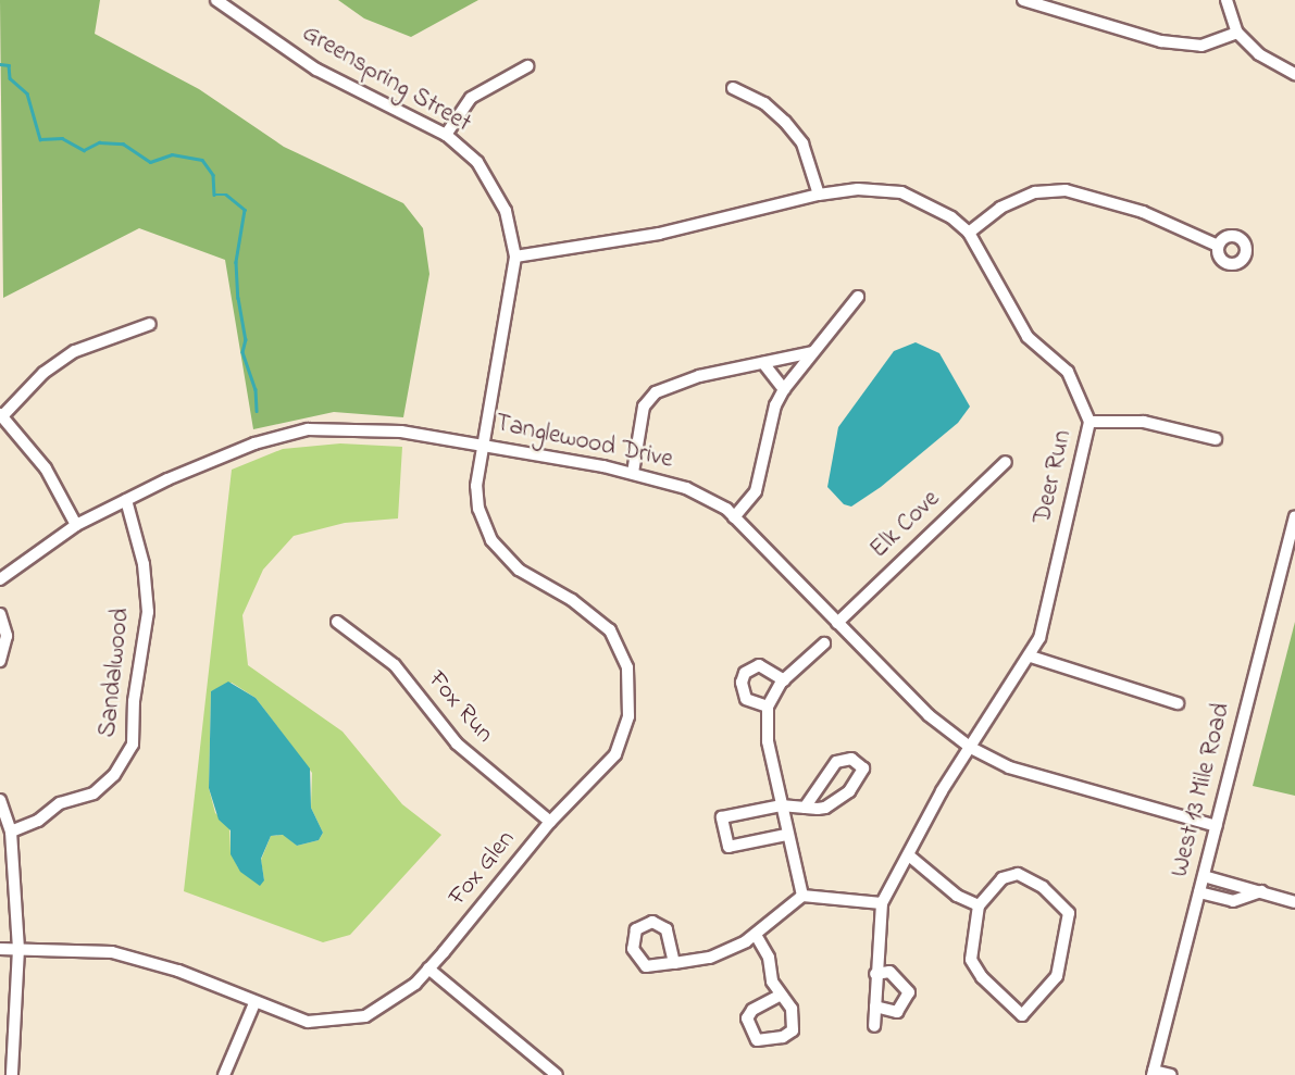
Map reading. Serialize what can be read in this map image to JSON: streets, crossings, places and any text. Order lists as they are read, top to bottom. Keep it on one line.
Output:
{"streets":{"street":["Greenspring Street","Tanglewood Drive","Deer Run","Elk Cove","Sandalwood","Fox Run","West 13 Mile Road","Fox Glen"]},"crossings":[["Greenspring Street","Tanglewood Drive"],["Greenspring Street","Deer Run"],["Greenspring Street","Fox Glen"],["Tanglewood Drive","Deer Run"],["Tanglewood Drive","Elk Cove"],["Tanglewood Drive","Sandalwood"],["Tanglewood Drive","West 13 Mile Road"],["Tanglewood Drive","Fox Glen"],["Fox Run","Fox Glen"]]}
